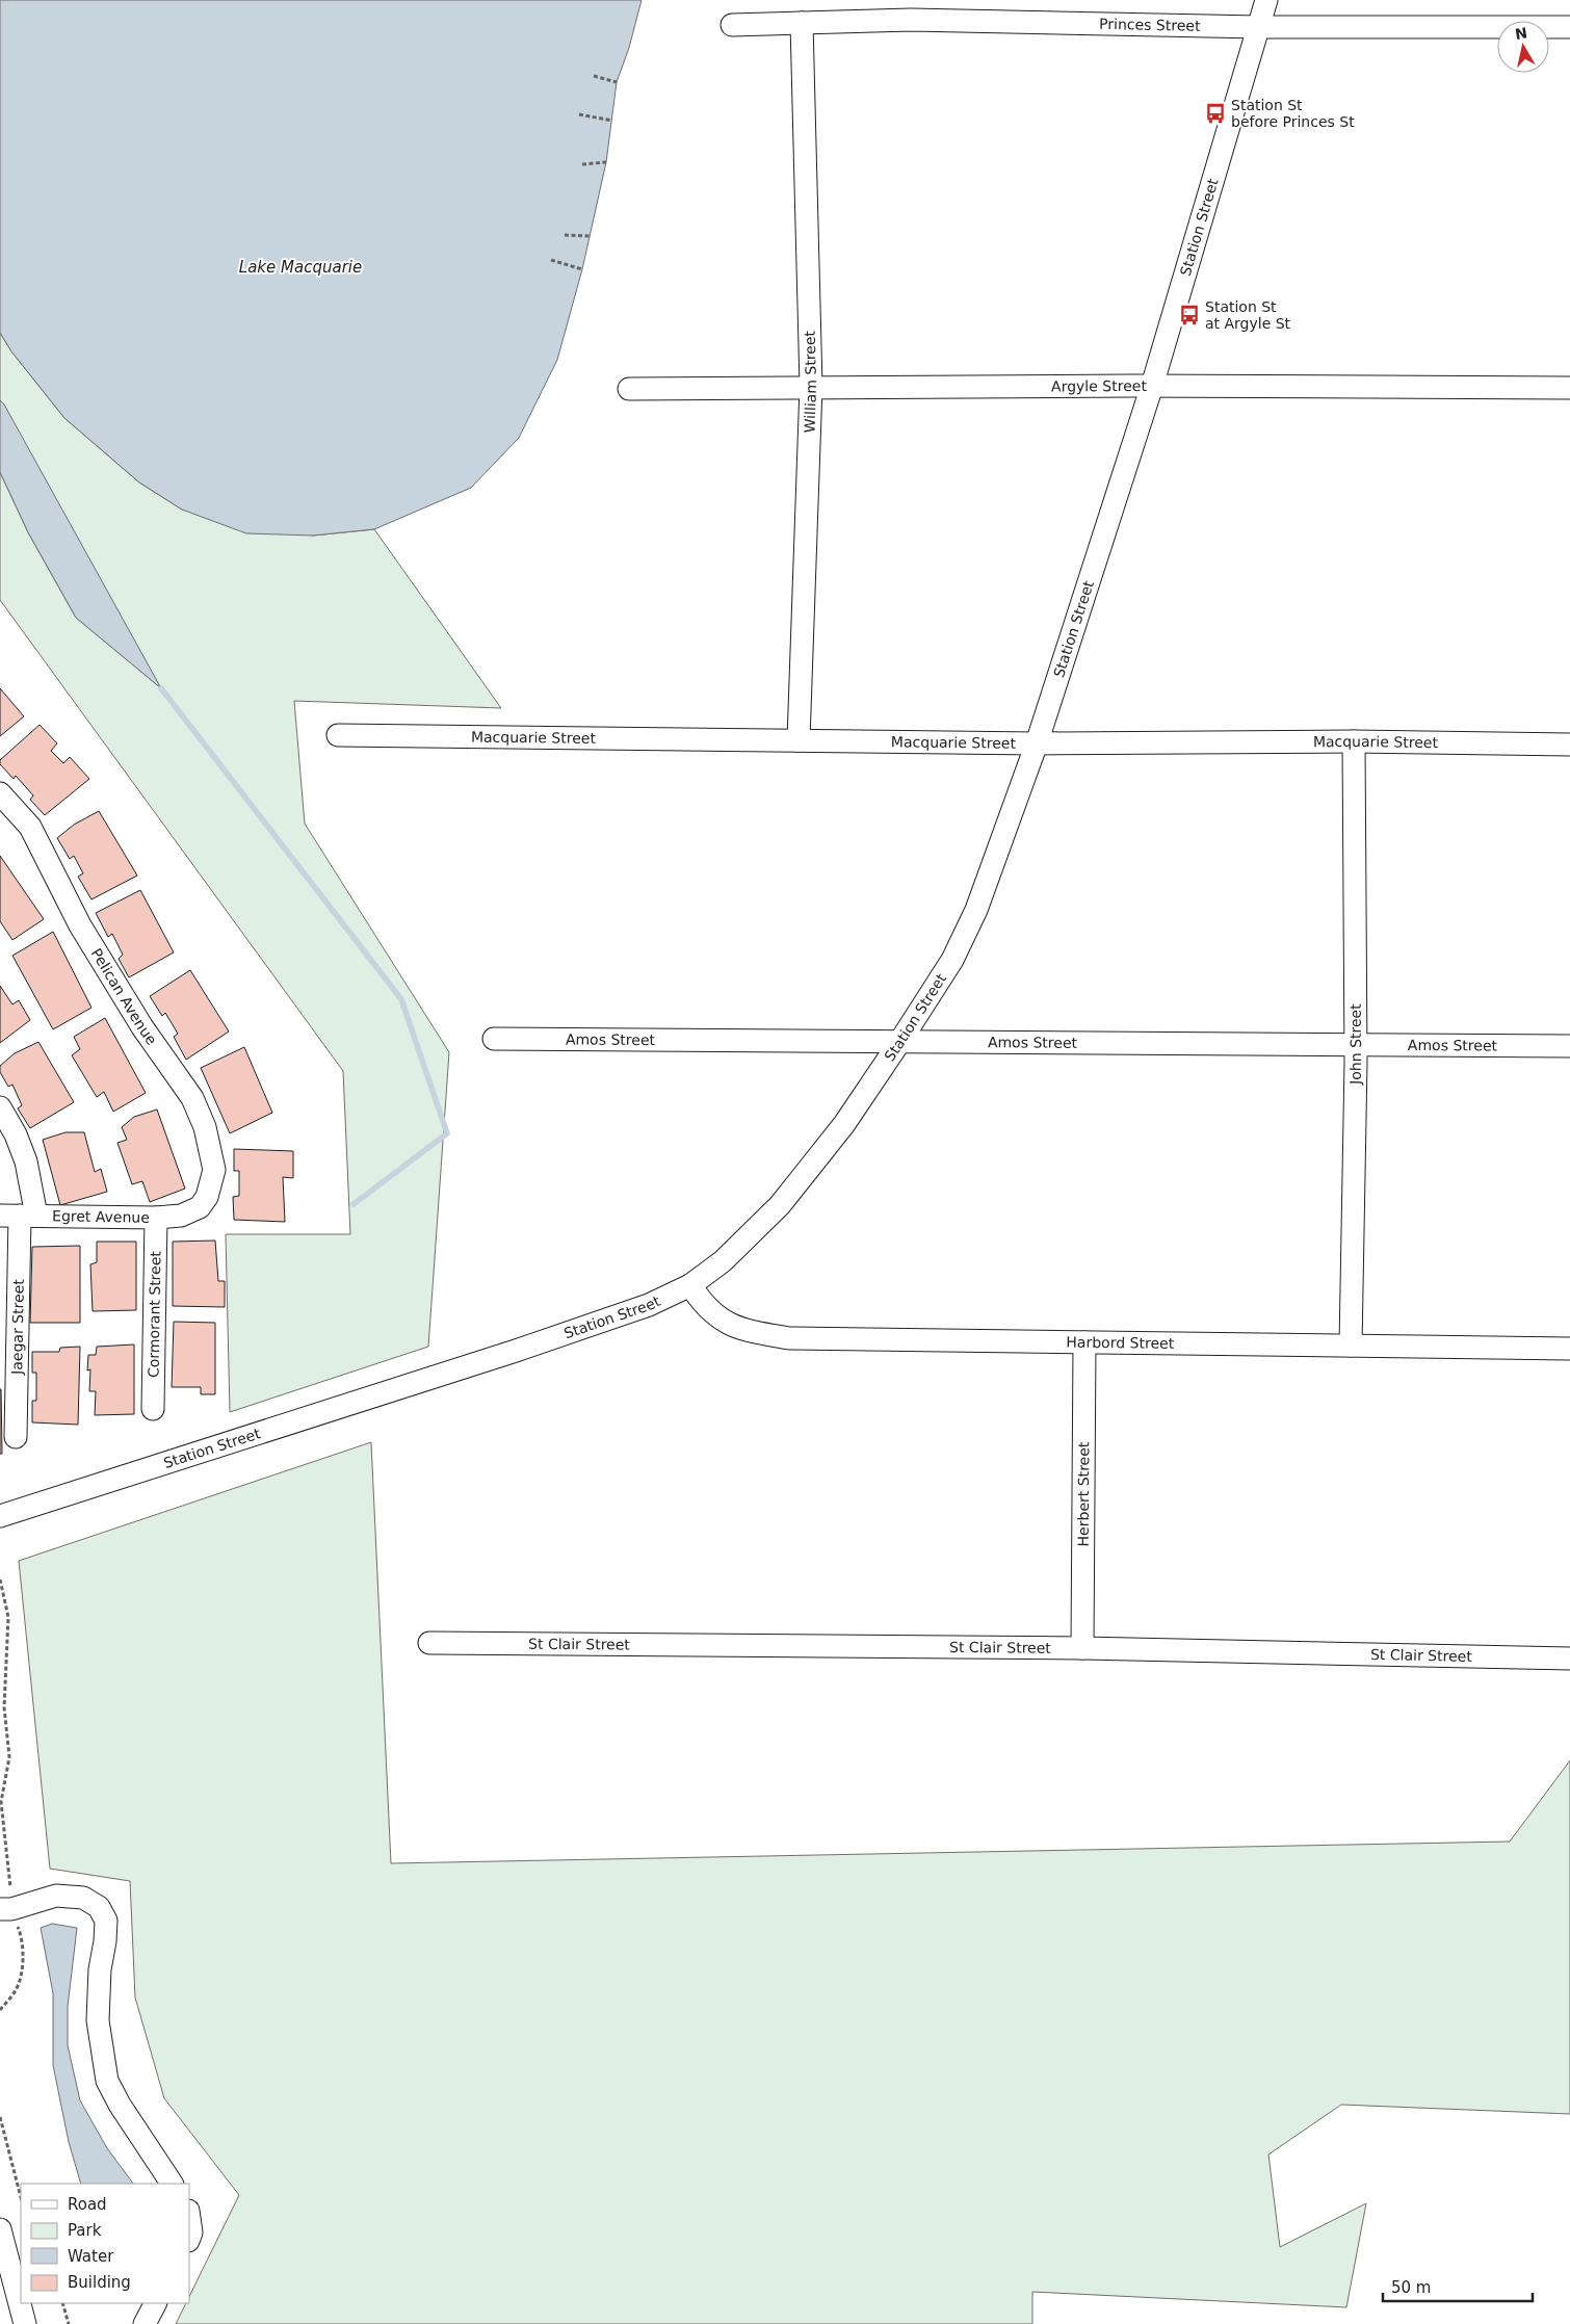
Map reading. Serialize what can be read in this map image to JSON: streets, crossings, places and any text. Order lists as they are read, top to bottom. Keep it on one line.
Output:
{"streets":{"street":["Princes Street","Station Street","William Street","Argyle Street","Macquarie Street","Pelican Avenue","Amos Street","John Street","Egret Avenue","Cormorant Street","Jaegar Street","Harbord Street","Herbert Street","St Clair Street"]},"crossings":[["Princes Street","Station Street"],["Princes Street","William Street"],["Station Street","Argyle Street"],["Station Street","Macquarie Street"],["Station Street","Amos Street"],["Station Street","Harbord Street"],["William Street","Argyle Street"],["William Street","Macquarie Street"],["Macquarie Street","John Street"],["Pelican Avenue","Egret Avenue"],["Amos Street","John Street"],["John Street","Harbord Street"],["Egret Avenue","Cormorant Street"],["Egret Avenue","Jaegar Street"],["Harbord Street","Herbert Street"],["Herbert Street","St Clair Street"]],"water":["Lake Macquarie"],"places":{"bus stop":["Station St before Princes St","Station St at Argyle St"]},"legend":["Road","Park","Water","Building"],"scale_bar":"50 m","north":"top"}
